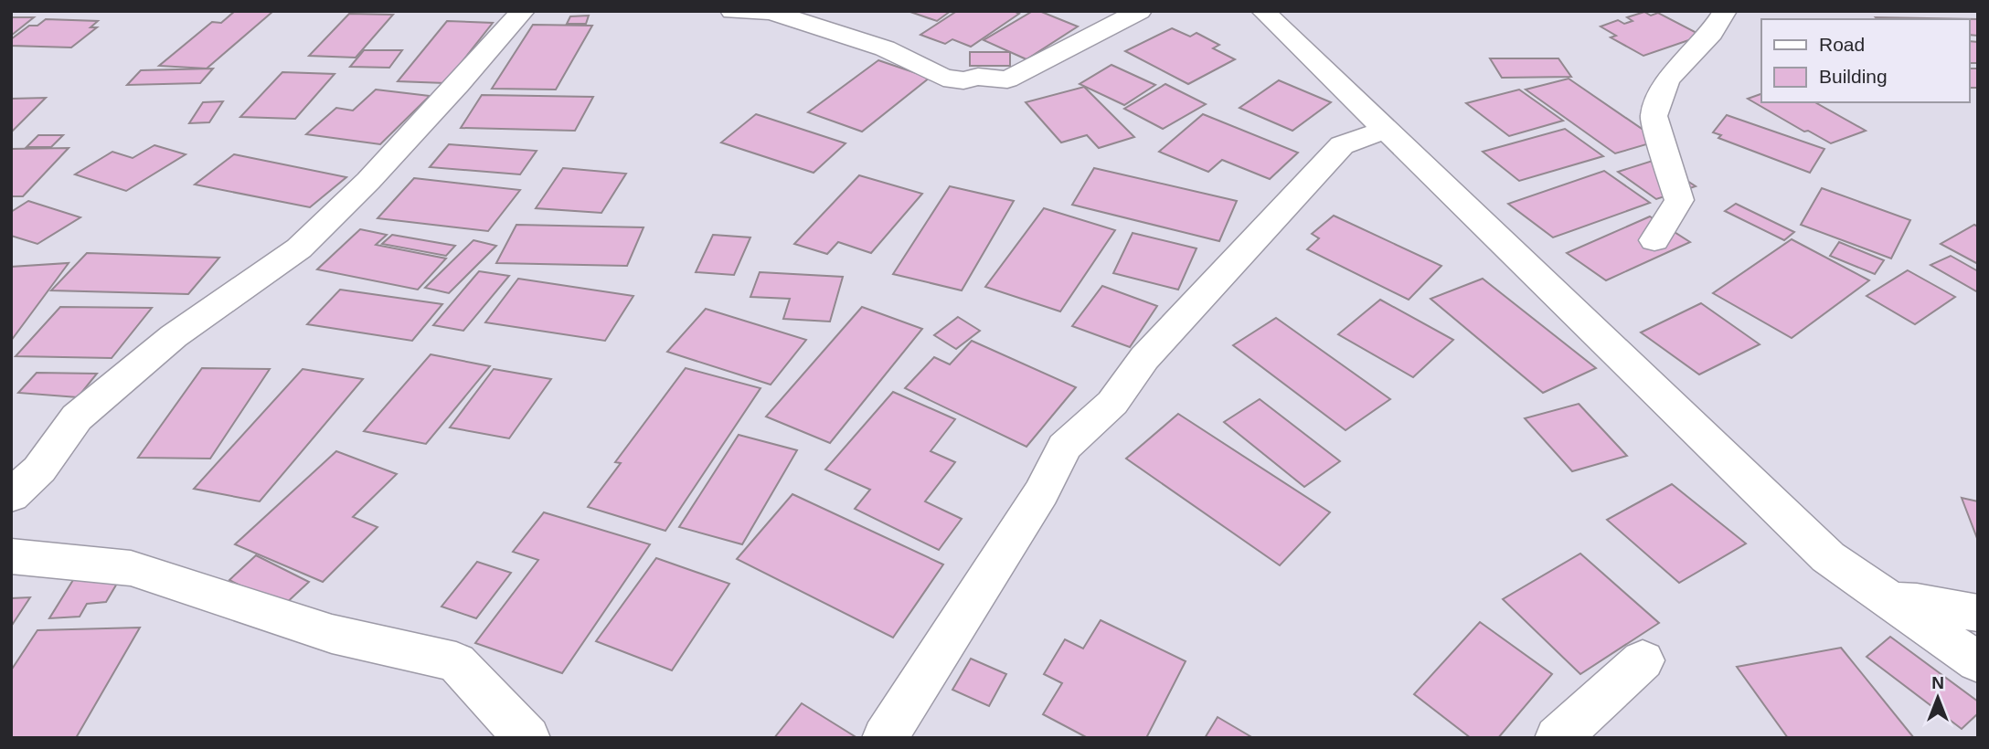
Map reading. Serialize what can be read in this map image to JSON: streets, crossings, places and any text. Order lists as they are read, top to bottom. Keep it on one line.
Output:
{"legend":["Road","Building"],"north":"top"}
